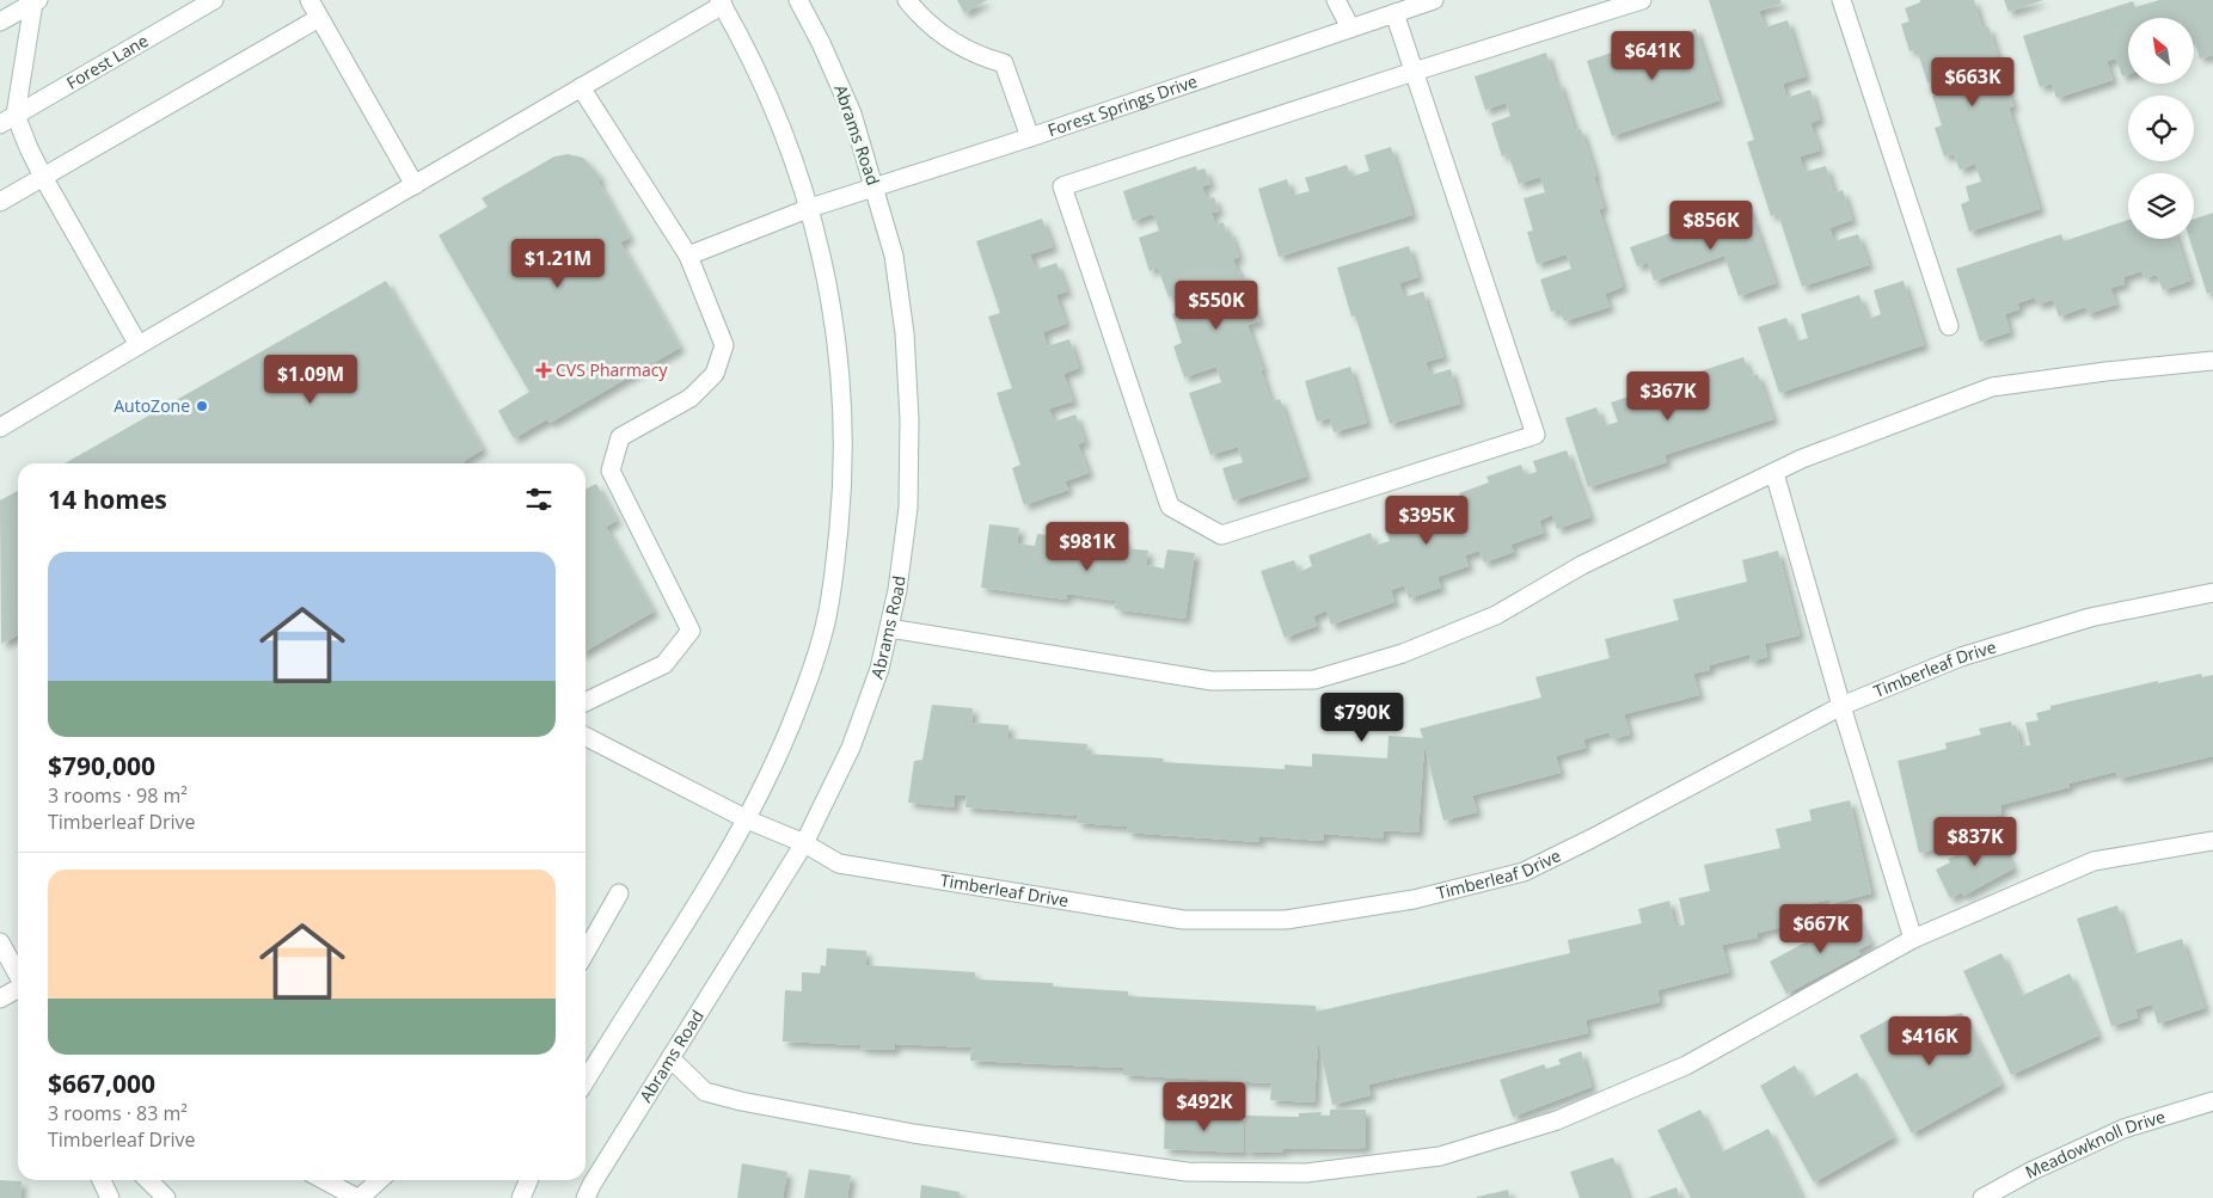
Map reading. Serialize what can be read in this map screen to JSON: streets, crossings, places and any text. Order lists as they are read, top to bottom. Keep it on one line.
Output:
{"streets":{"main road":["Forest Lane","Forest Springs Drive","Abrams Road","Timberleaf Drive","Meadowknoll Drive"]},"crossings":[["Forest Springs Drive","Abrams Road"],["Abrams Road","Timberleaf Drive"]],"places":{"health":["CVS Pharmacy"],"other":["AutoZone"]},"north":"top left","page":{"price":["$641K","$663K","$856K","$1.21M","$550K","$1.09M","$367K","$395K","$981K","$790K","$837K","$667K","$416K","$492K"],"heading":"14 homes","list":[{"name":"$790,000","note":"3 rooms · 98 m² · Timberleaf Drive"},{"name":"$667,000","note":"3 rooms · 83 m² · Timberleaf Drive"}]}}
